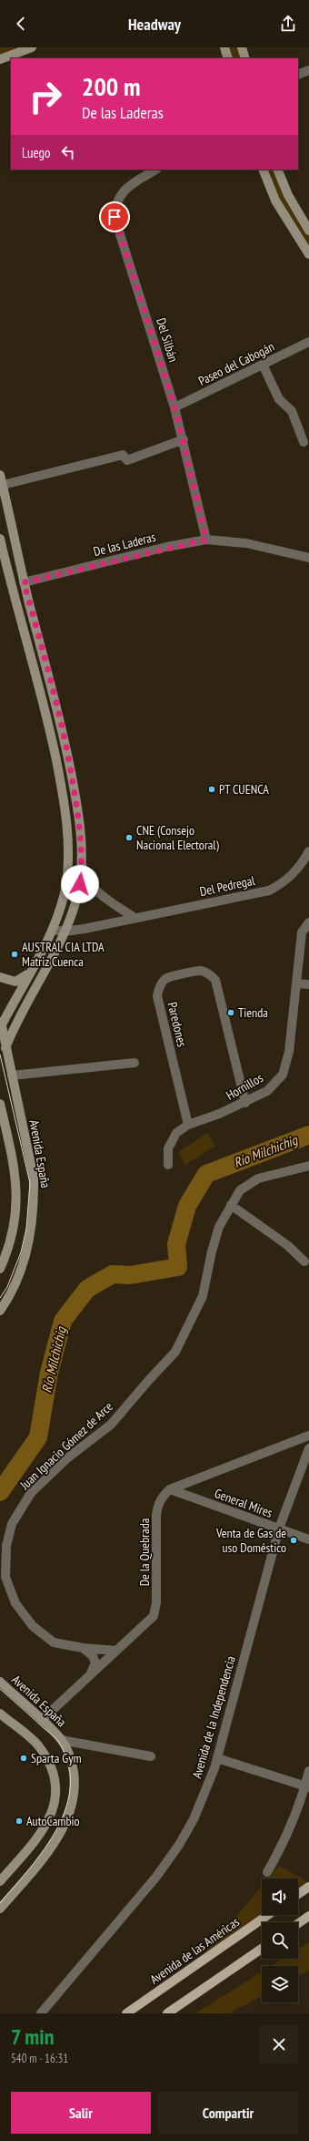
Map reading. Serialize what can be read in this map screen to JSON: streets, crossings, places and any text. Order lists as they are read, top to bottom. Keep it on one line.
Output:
{"streets":{"main road":["Avenida España","Avenida de las Américas"],"street":["Del Silbán","Paseo del Cabogán","De las Laderas","Del Pedregal","Paredones","Hornillos","Juan Ignacio Gómez de Arce","General Mires","De la Quebrada","Avenida de la Independencia"]},"crossings":[["Del Silbán","Paseo del Cabogán"],["Del Silbán","De las Laderas"],["Paredones","Hornillos"],["Avenida España","De la Quebrada"],["Juan Ignacio Gómez de Arce","De la Quebrada"],["General Mires","De la Quebrada"],["General Mires","Avenida de la Independencia"]],"water":["Río Milchichig"],"places":["PT CUENCA","CNE (Consejo Nacional Electoral)","AUSTRAL CIA LTDA Matriz Cuenca","Tienda","Venta de Gas de uso Doméstico","Sparta Gym","AutoCambio"],"page":{"header":"Headway","turn":["200 m","De las Laderas"],"then":"Luego","heading":["7 min","540 m · 16:31"],"buttons":["Salir","Compartir"]}}
